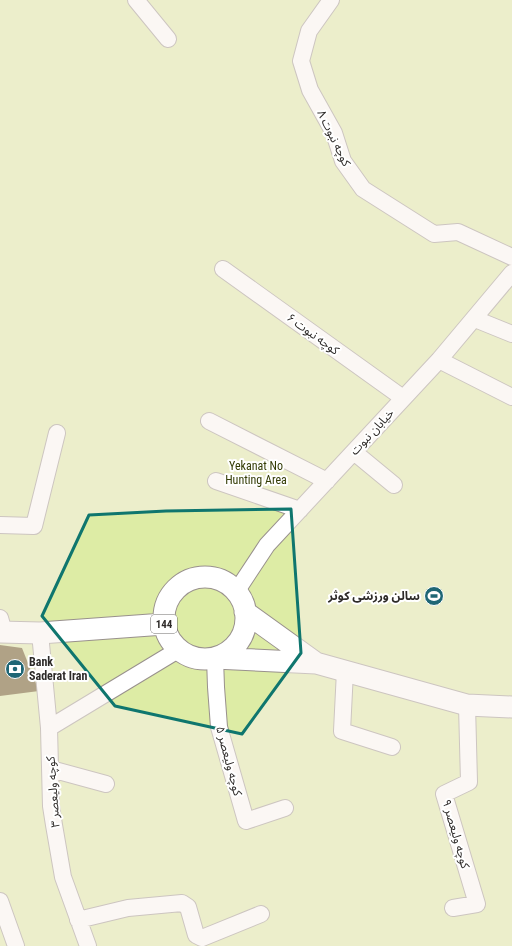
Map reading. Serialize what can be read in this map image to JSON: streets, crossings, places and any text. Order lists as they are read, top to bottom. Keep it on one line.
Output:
{"streets":{"main road":["144"],"street":["کوچه نبوت ۸","کوچه نبوت ۶","خیابان نبوت","کوچه ولیعصر ۵","کوچه ولیعصر ۳","کوچه ولیعصر ۹"]},"crossings":[["کوچه نبوت ۶","خیابان نبوت"],["خیابان نبوت","144"],["خیابان نبوت","کوچه ولیعصر ۵"],["144","کوچه ولیعصر ۵"],["144","کوچه ولیعصر ۳"],["144","کوچه ولیعصر ۹"]],"parks":["Yekanat No Hunting Area"],"places":{"sports":["سالن ورزشی کوثر"],"bank":["Bank Saderat Iran"]}}
